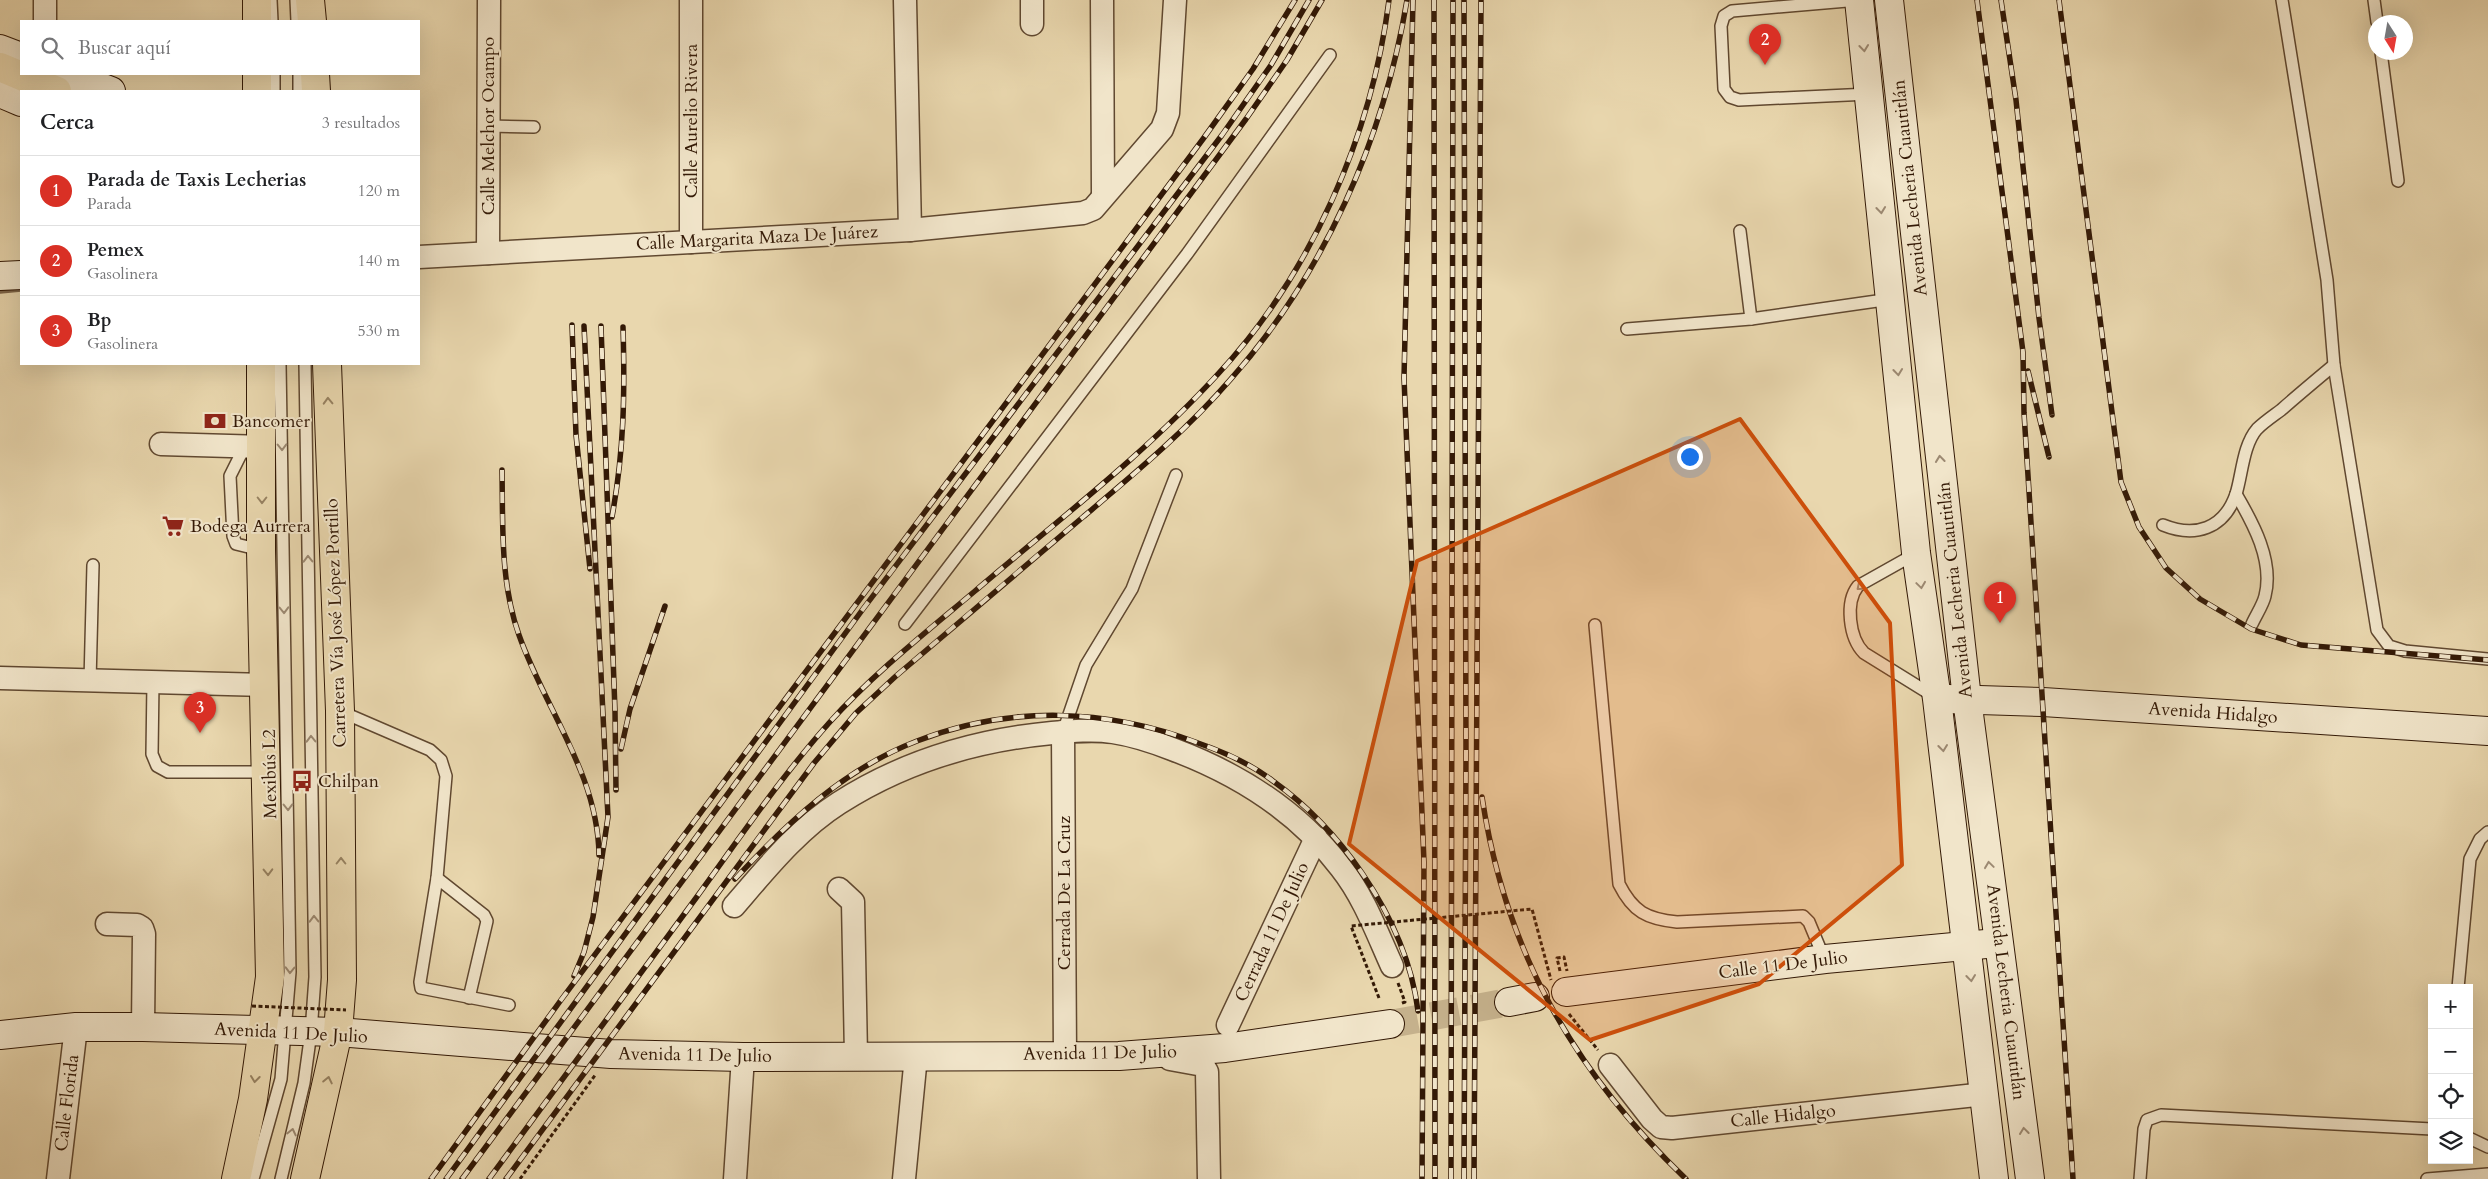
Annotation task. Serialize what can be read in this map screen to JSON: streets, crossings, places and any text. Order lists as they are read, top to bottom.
{
  "streets": {
    "main road": [
      "Avenida Lecheria Cuautitlán",
      "Carretera Vía José López Portillo",
      "Avenida Hidalgo",
      "Calle 11 De Julio",
      "Avenida 11 De Julio"
    ],
    "street": [
      "Calle Aurelio Rivera",
      "Calle Melchor Ocampo",
      "Calle Margarita Maza De Juárez",
      "Cerrada De La Cruz",
      "Cerrada 11 De Julio",
      "Calle Florida",
      "Calle Hidalgo"
    ],
    "lane": ["Mexibús L2"]
  },
  "crossings": [
    ["Calle Aurelio Rivera", "Calle Margarita Maza De Juárez"],
    ["Calle Melchor Ocampo", "Calle Margarita Maza De Juárez"],
    ["Avenida Lecheria Cuautitlán", "Avenida Hidalgo"],
    ["Avenida Lecheria Cuautitlán", "Calle 11 De Julio"],
    ["Avenida Lecheria Cuautitlán", "Calle Hidalgo"],
    ["Carretera Vía José López Portillo", "Mexibús L2"],
    ["Carretera Vía José López Portillo", "Avenida 11 De Julio"],
    ["Mexibús L2", "Avenida 11 De Julio"],
    ["Cerrada De La Cruz", "Avenida 11 De Julio"],
    ["Avenida 11 De Julio", "Calle Florida"]
  ],
  "places": {
    "bank": ["Bancomer"],
    "supermarket": ["Bodega Aurrera"],
    "bus stop": ["Chilpan"]
  },
  "north": "bottom",
  "page": {
    "search": "Buscar aquí",
    "pins": ["2", "1", "3"],
    "heading": ["Cerca", "3 resultados"],
    "list": [
      {
        "mark": "1",
        "name": "Parada de Taxis Lecherias",
        "note": "Parada",
        "value": "120 m"
      },
      {
        "mark": "2",
        "name": "Pemex",
        "note": "Gasolinera",
        "value": "140 m"
      },
      {
        "mark": "3",
        "name": "Bp",
        "note": "Gasolinera",
        "value": "530 m"
      }
    ],
    "map_buttons": ["+", "−"]
  }
}
